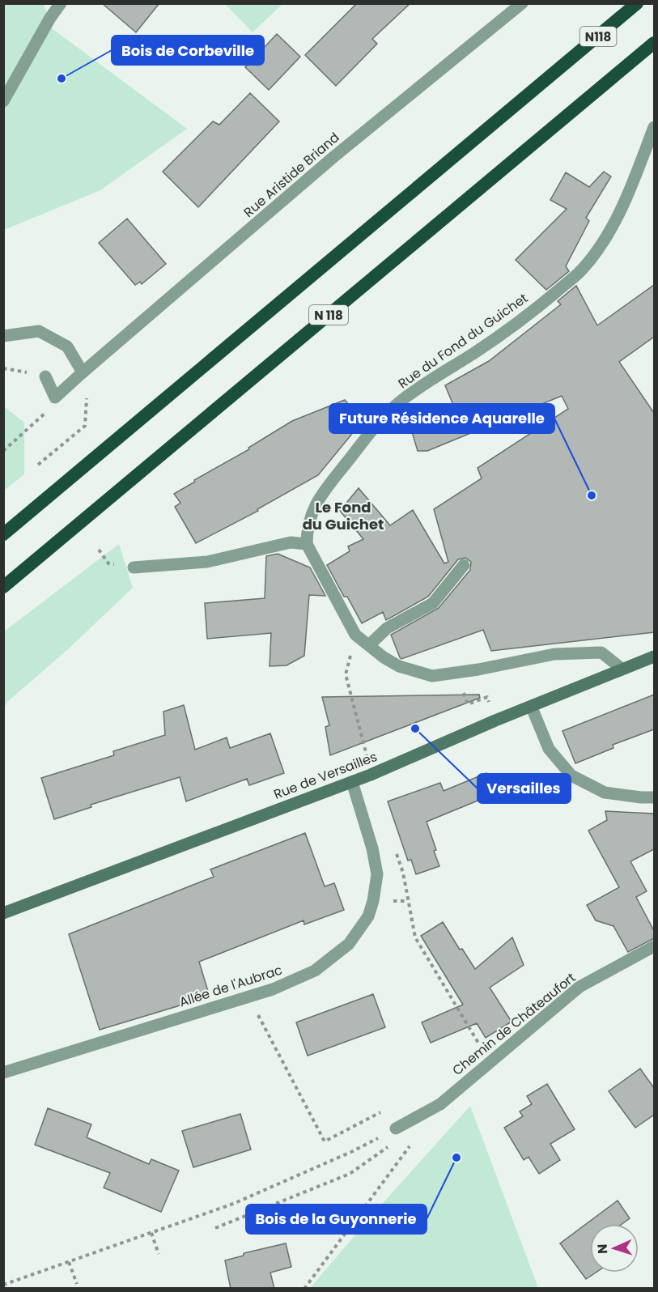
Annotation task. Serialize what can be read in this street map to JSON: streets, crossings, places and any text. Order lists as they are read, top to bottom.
{
  "streets": {
    "highway": ["N118", "N 118"],
    "main road": ["Rue de Versailles"],
    "street": [
      "Rue Aristide Briand",
      "Rue du Fond du Guichet",
      "Allée de l'Aubrac",
      "Chemin de Châteaufort"
    ]
  },
  "crossings": [
    ["Rue de Versailles", "Allée de l'Aubrac"]
  ],
  "districts": ["Le Fond du Guichet"],
  "places": [
    "Bois de Corbeville",
    "Future Résidence Aquarelle",
    "Versailles",
    "Bois de la Guyonnerie"
  ],
  "north": "left"
}
